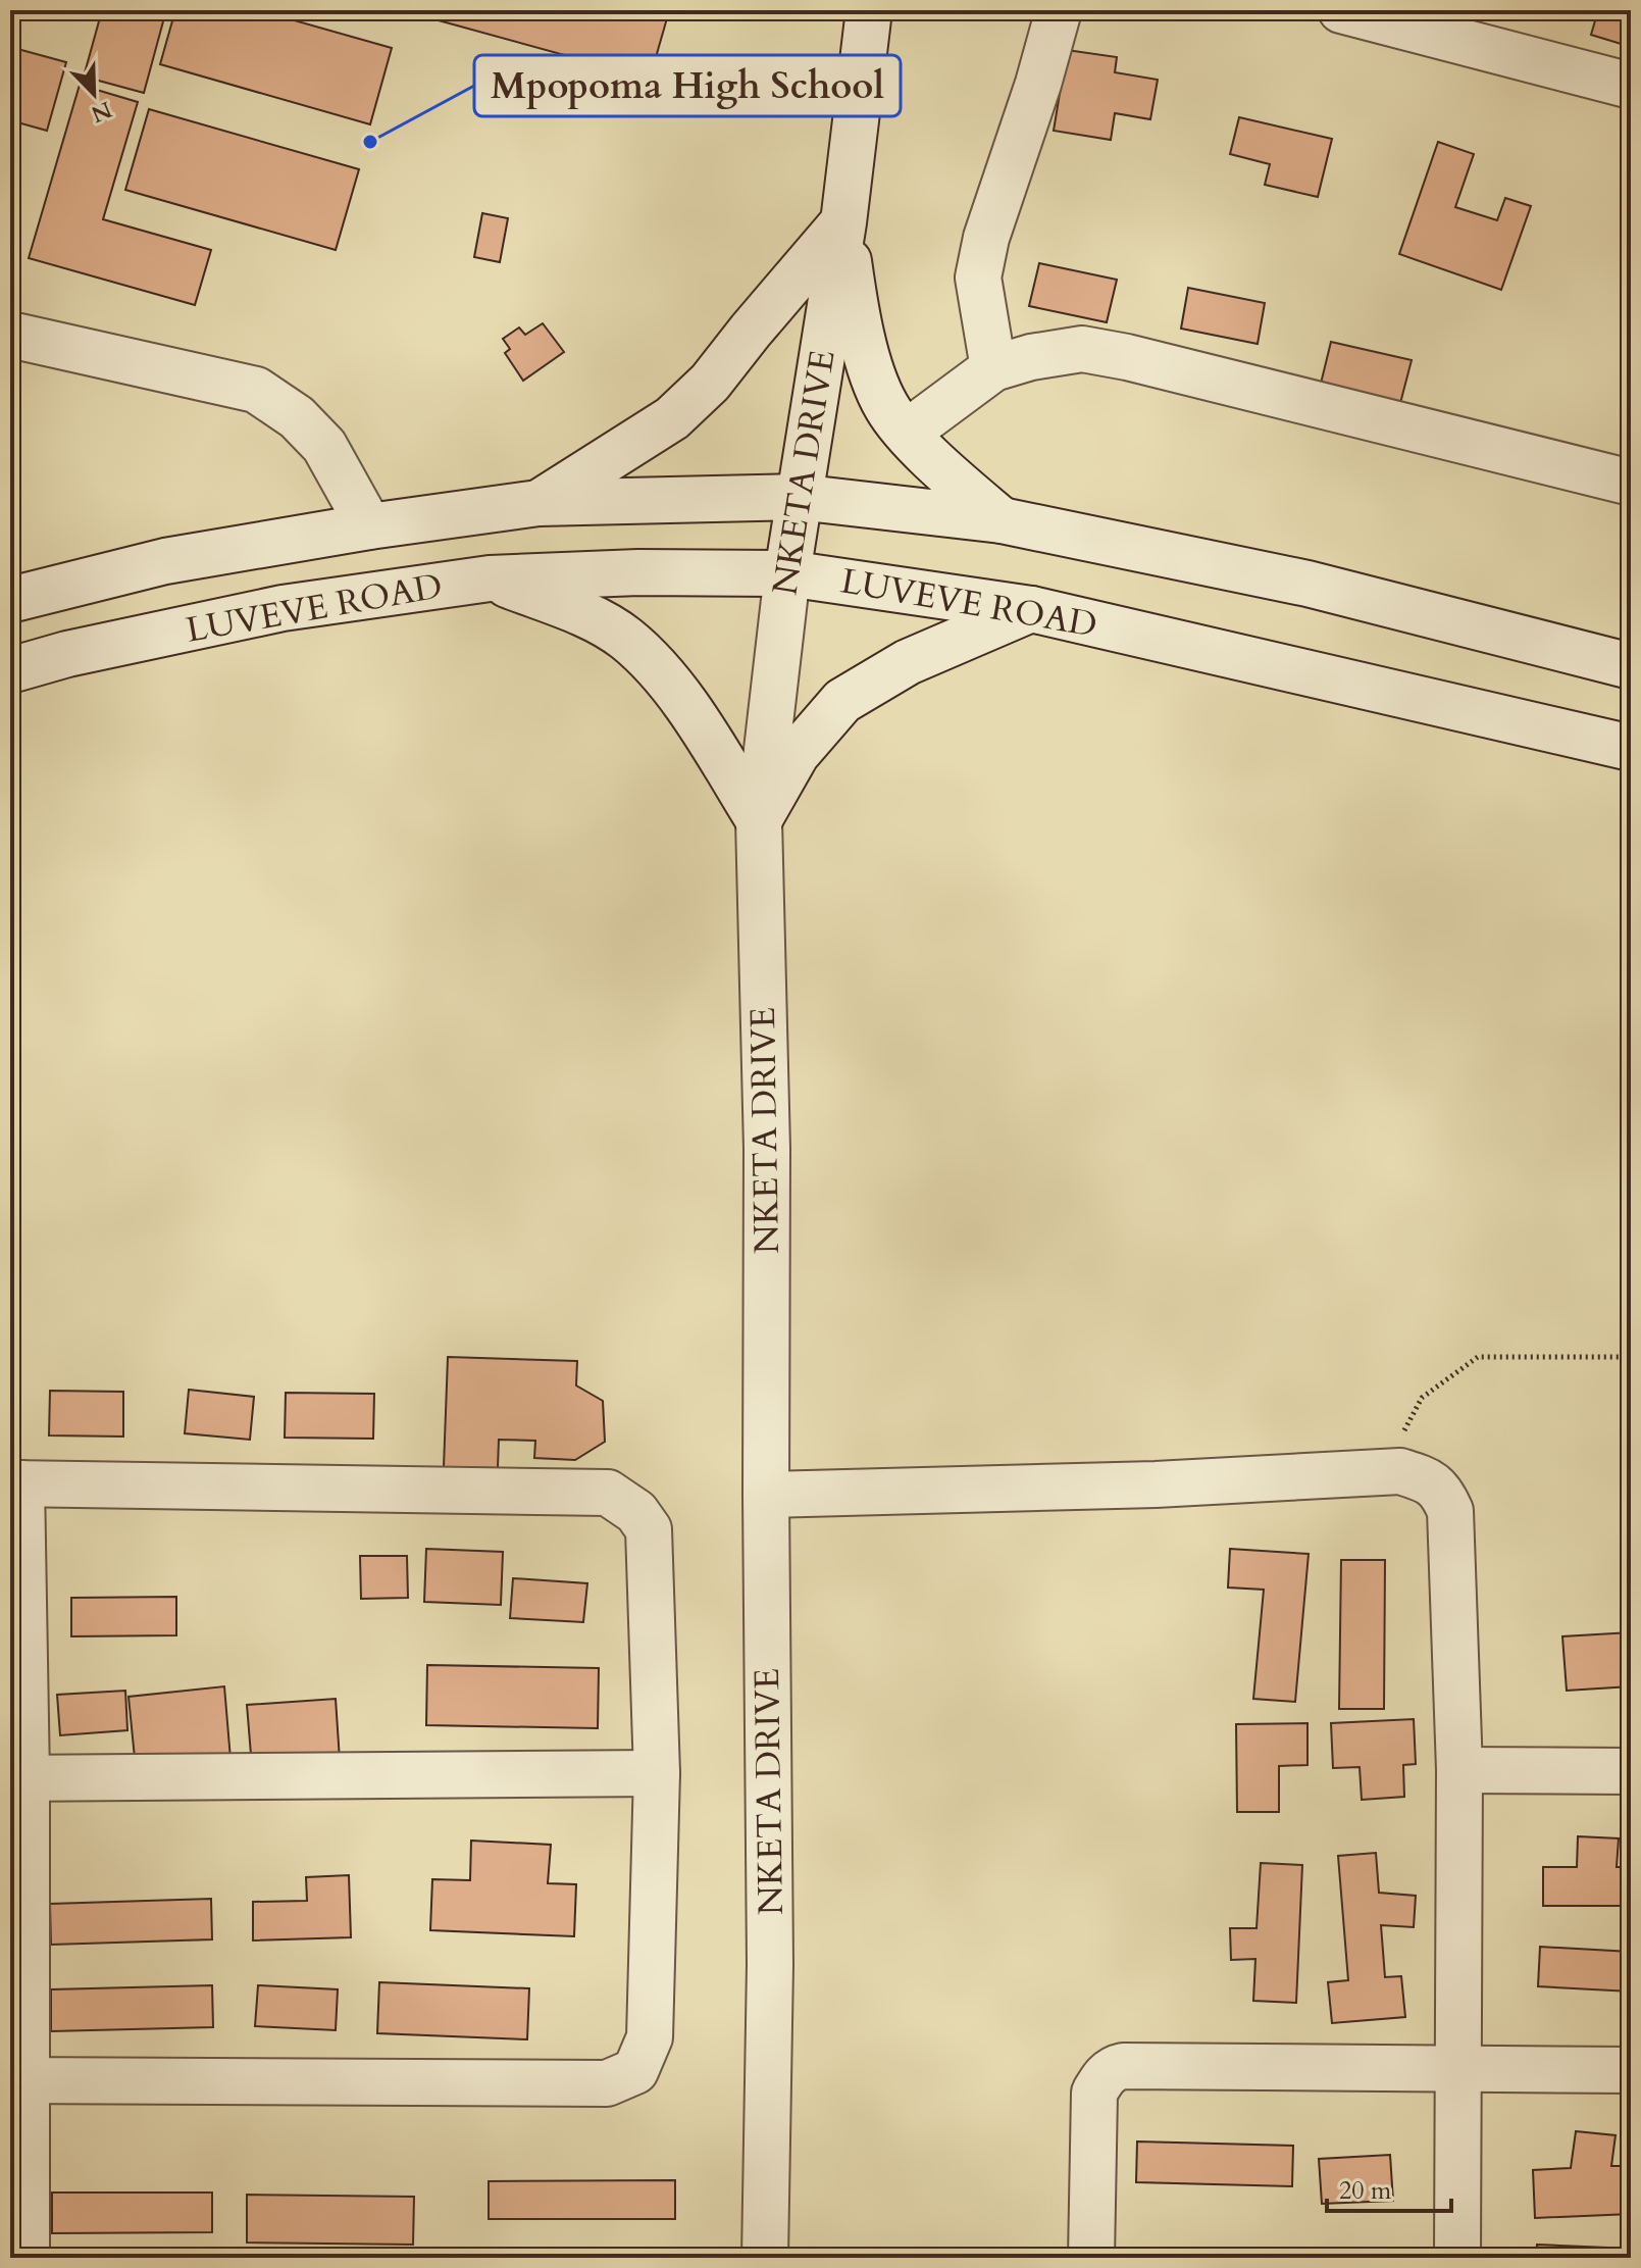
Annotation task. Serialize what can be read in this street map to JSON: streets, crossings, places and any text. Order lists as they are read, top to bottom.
{
  "streets": {
    "street": ["NKETA DRIVE", "LUVEVE ROAD"]
  },
  "crossings": [
    ["NKETA DRIVE", "LUVEVE ROAD"]
  ],
  "places": ["Mpopoma High School"],
  "scale_bar": "20 m",
  "north": "bottom right"
}
